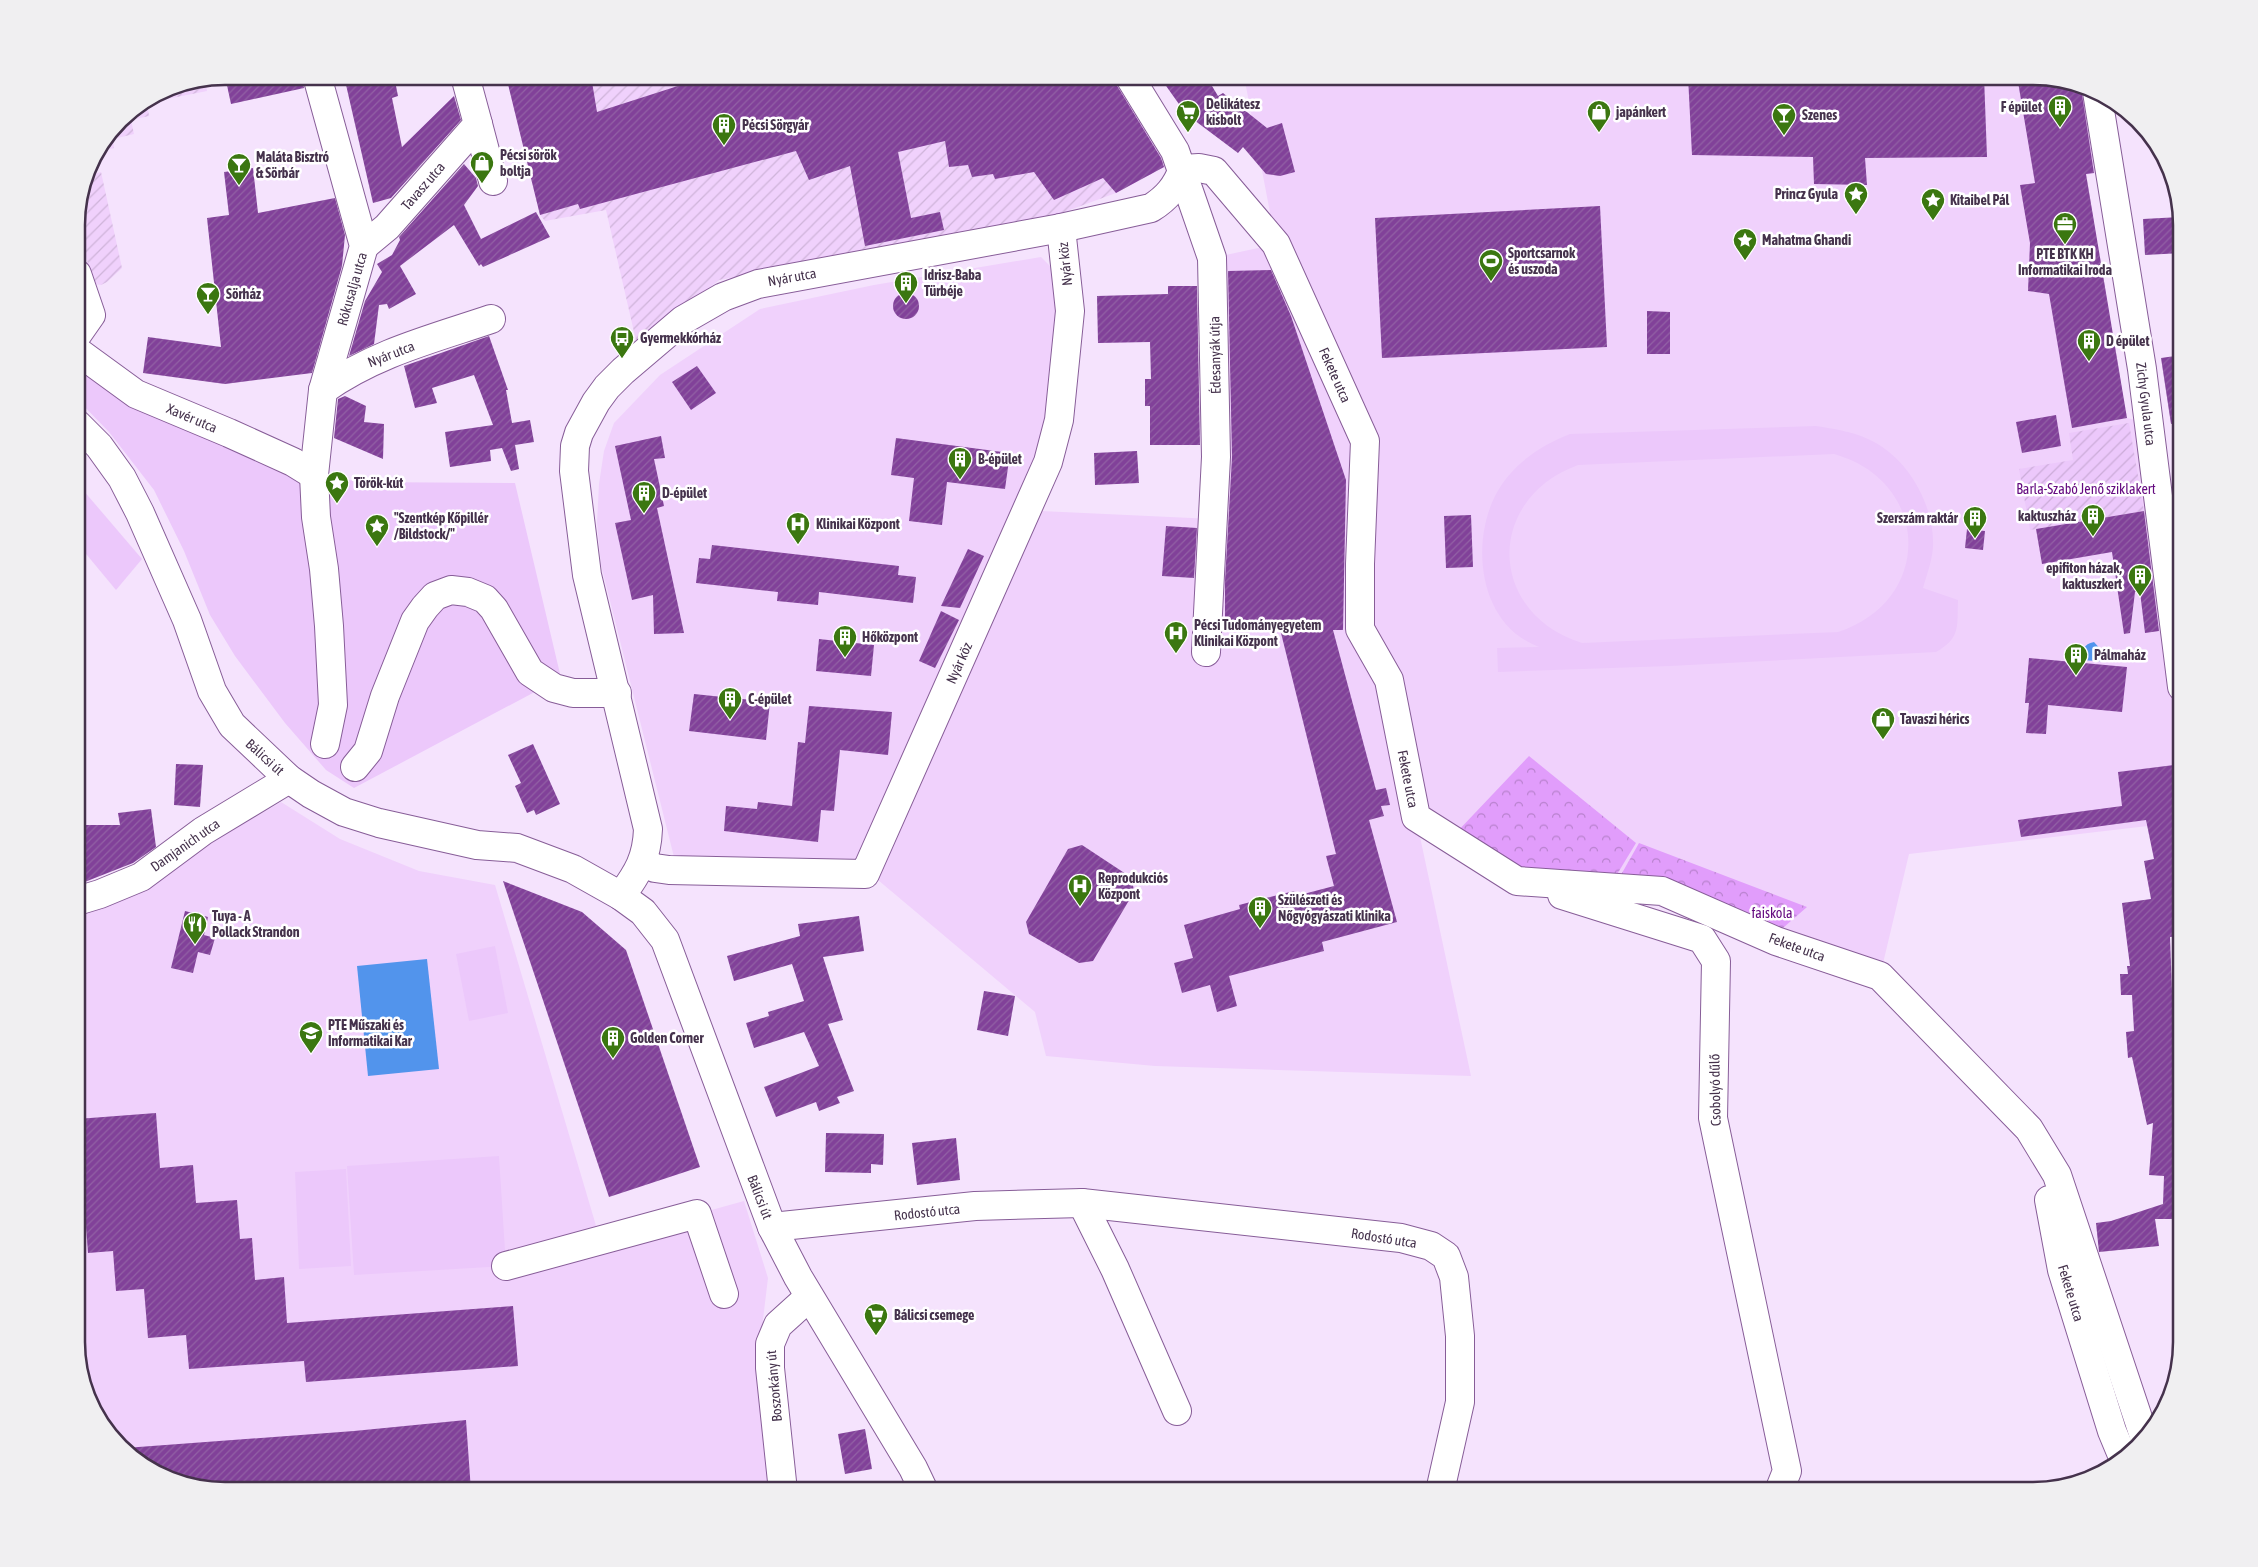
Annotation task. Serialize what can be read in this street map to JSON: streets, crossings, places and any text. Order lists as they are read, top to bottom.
{
  "streets": {
    "street": [
      "Tavasz utca",
      "Nyár köz",
      "Nyár utca",
      "Rókusalja utca",
      "Édesanyák útja",
      "Fekete utca",
      "Zichy Gyula utca",
      "Xavér utca",
      "Bálicsi út",
      "Damjanich utca",
      "Csobolyó dűlő",
      "Rodostó utca",
      "Boszorkány út"
    ]
  },
  "crossings": [
    ["Tavasz utca", "Rókusalja utca"],
    ["Nyár köz", "Nyár utca"],
    ["Nyár utca", "Rókusalja utca"],
    ["Nyár utca", "Édesanyák útja"],
    ["Nyár utca", "Fekete utca"],
    ["Rókusalja utca", "Xavér utca"],
    ["Édesanyák útja", "Fekete utca"],
    ["Fekete utca", "Csobolyó dűlő"],
    ["Bálicsi út", "Damjanich utca"],
    ["Bálicsi út", "Rodostó utca"],
    ["Bálicsi út", "Boszorkány út"]
  ],
  "parks": ["Barla-Szabó Jenő sziklakert", "faiskola"],
  "places": {
    "building": [
      "F épület",
      "Pécsi Sörgyár",
      "Idrisz-Baba Türbéje",
      "D épület",
      "B-épület",
      "D-épület",
      "kaktuszház",
      "Szerszám raktár",
      "epifiton házak, kaktuszkert",
      "Hőközpont",
      "Pálmaház",
      "C-épület",
      "Szülészeti és Nőgyógyászati klinika",
      "Golden Corner"
    ],
    "supermarket": ["Delikátesz kisbolt", "Bálicsi csemege"],
    "shop": ["japánkert", "Pécsi sörök boltja", "Tavaszi hérics"],
    "bar": ["Szenes", "Maláta Bisztró & Sörbár", "Sörház"],
    "place": [
      "Princz Gyula",
      "Kitaibel Pál",
      "Mahatma Ghandi",
      "Török-kút",
      "\"Szentkép Kőpillér /Bildstock/\""
    ],
    "office": ["PTE BTK KH Informatikai Iroda"],
    "sports": ["Sportcsarnok és uszoda"],
    "bus stop": ["Gyermekkórház"],
    "hospital": ["Klinikai Központ", "Pécsi Tudományegyetem Klinikai Központ", "Reprodukciós Központ"],
    "restaurant": ["Tuya - A Pollack Strandon"],
    "school or university": ["PTE Műszaki és Informatikai Kar"]
  }
}
